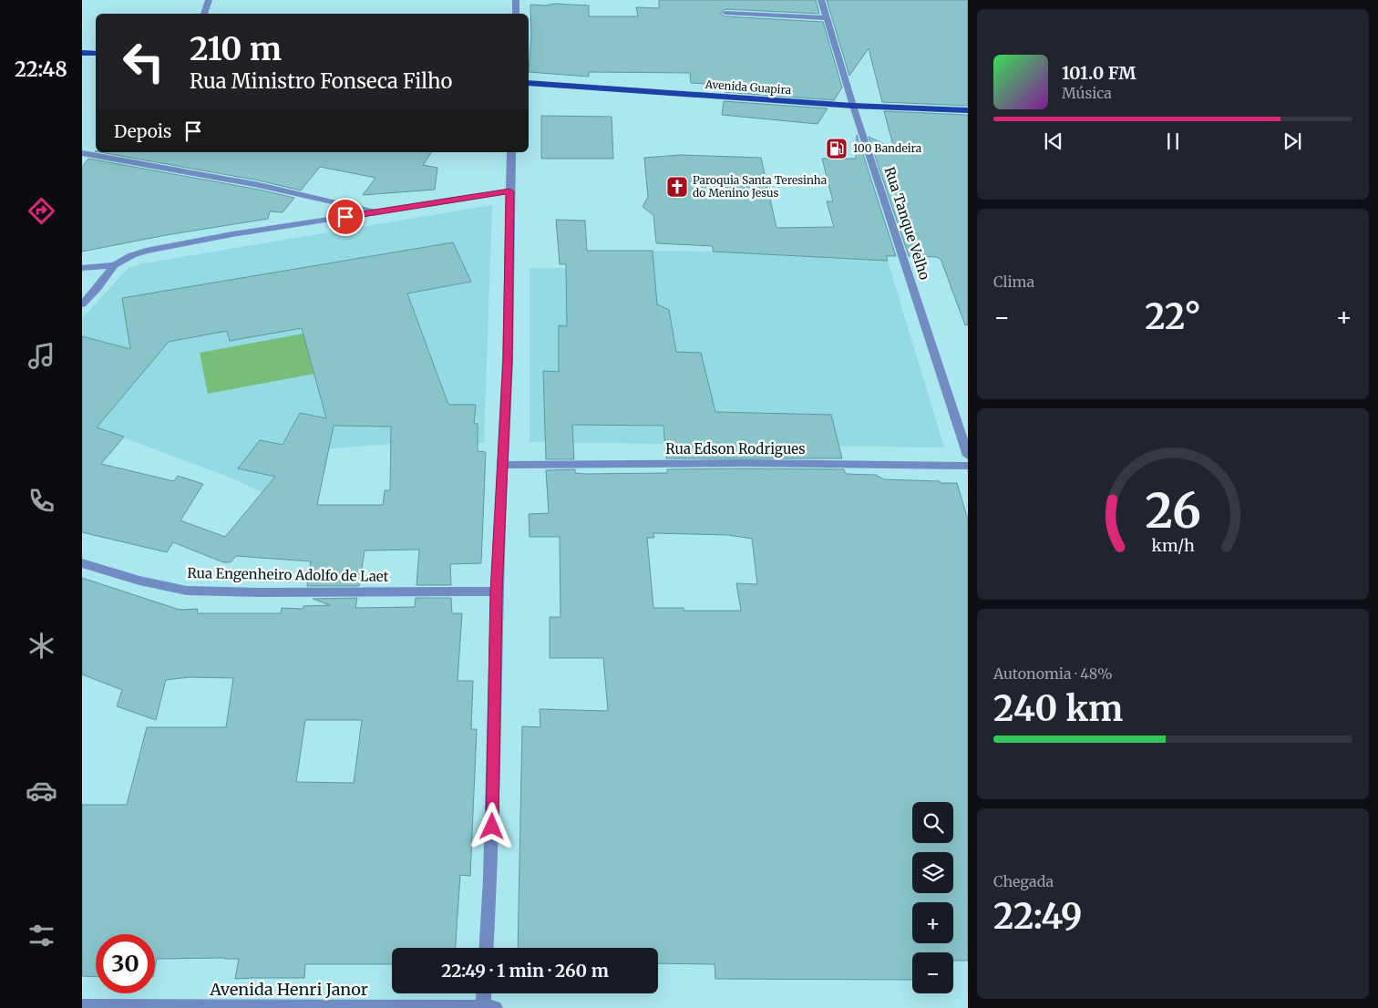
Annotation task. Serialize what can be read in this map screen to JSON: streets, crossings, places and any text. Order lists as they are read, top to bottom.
{
  "streets": {
    "main road": ["Avenida Guapira"],
    "street": [
      "Rua Tanque Velho",
      "Rua Edson Rodrigues",
      "Rua Engenheiro Adolfo de Laet",
      "Avenida Henri Janor"
    ]
  },
  "crossings": [
    ["Avenida Guapira", "Rua Tanque Velho"]
  ],
  "places": {
    "fuel station": ["100 Bandeira"],
    "church": ["Paroquia Santa Teresinha do Menino Jesus"]
  },
  "page": {
    "tabs": "22:48",
    "turn": ["210 m", "Rua Ministro Fonseca Filho"],
    "song": ["101.0 FM", "Música"],
    "then": "Depois",
    "tile": [
      "Clima",
      ["Autonomia · 48%", "240 km"],
      ["Chegada", "22:49"]
    ],
    "heat": ["−", "22°", "+"],
    "map_buttons": ["+", "−"],
    "limit": "30",
    "trip": "22:49 · 1 min · 260 m",
    "gauge": ["26", "km/h"]
  }
}
